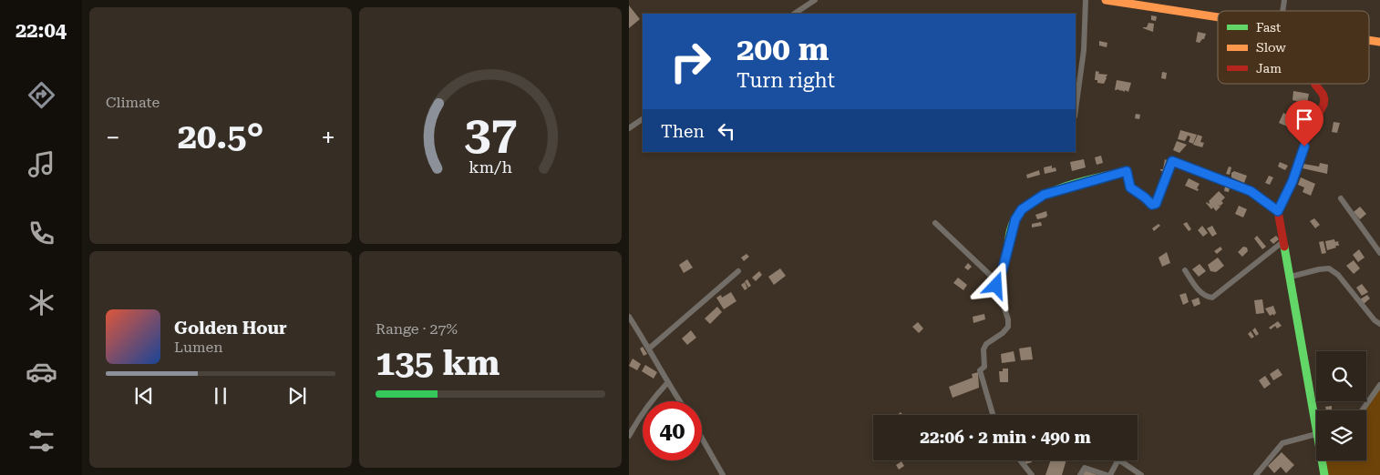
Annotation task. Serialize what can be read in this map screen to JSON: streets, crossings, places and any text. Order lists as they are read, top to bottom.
{
  "legend": ["Fast", "Slow", "Jam"],
  "page": {
    "tabs": "22:04",
    "tile": [
      "Climate",
      ["Range · 27%", "135 km"]
    ],
    "turn": ["200 m", "Turn right"],
    "then": "Then",
    "heat": ["−", "20.5°", "+"],
    "song": ["Golden Hour", "Lumen"],
    "limit": "40",
    "trip": "22:06 · 2 min · 490 m",
    "gauge": ["37", "km/h"]
  }
}
